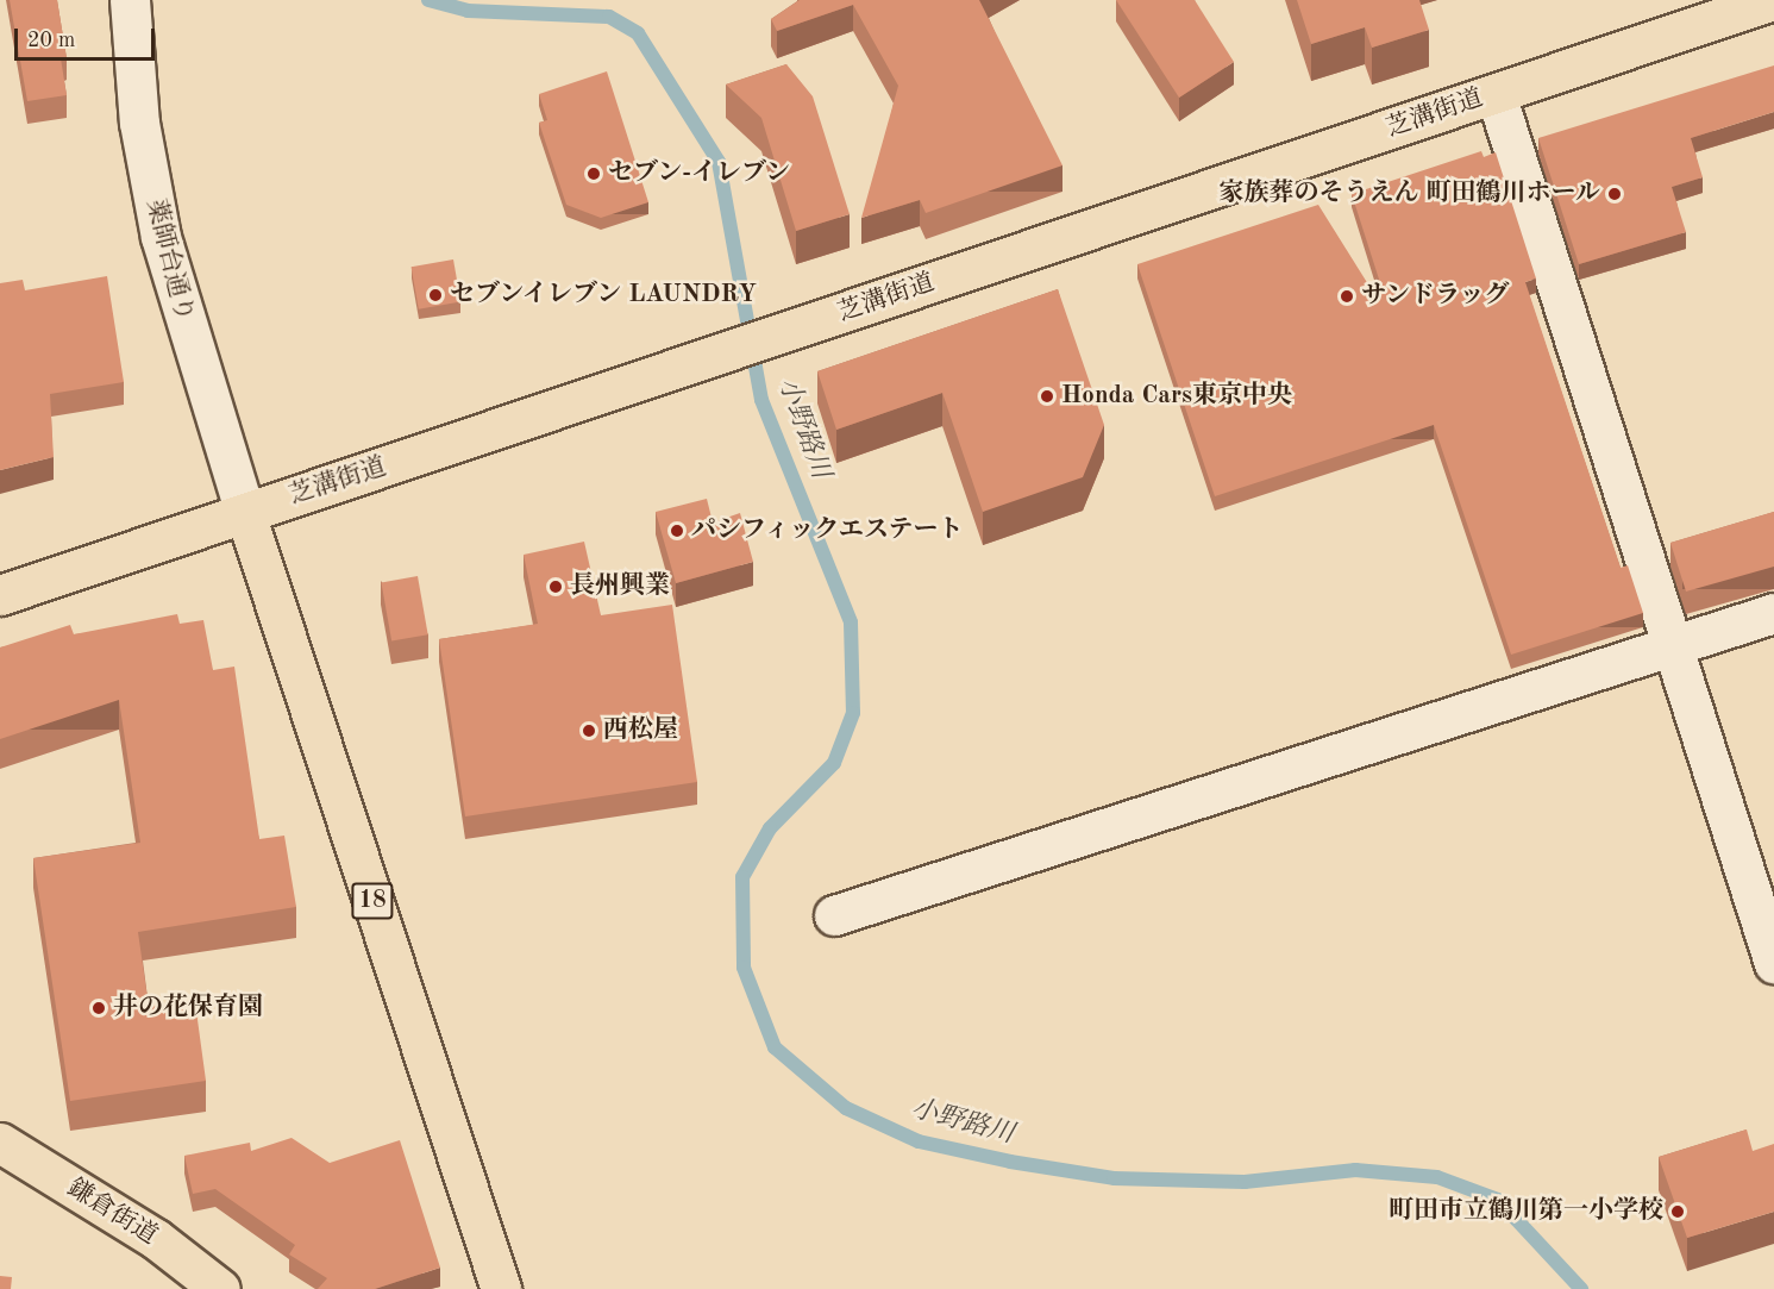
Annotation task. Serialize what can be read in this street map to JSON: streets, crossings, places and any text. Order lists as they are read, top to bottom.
{
  "streets": {
    "main road": ["芝溝街道", "18", "鎌倉街道"],
    "street": ["薬師台通り"]
  },
  "crossings": [
    ["芝溝街道", "薬師台通り"],
    ["芝溝街道", "18"],
    ["薬師台通り", "18"]
  ],
  "water": ["小野路川"],
  "places": [
    "セブン-イレブン",
    "家族葬のそうえん 町田鶴川ホール",
    "セブンイレブン LAUNDRY",
    "サンドラッグ",
    "Honda Cars東京中央",
    "パシフィックエステート",
    "長州興業",
    "西松屋",
    "井の花保育園",
    "町田市立鶴川第一小学校"
  ],
  "scale_bar": "20 m"
}
